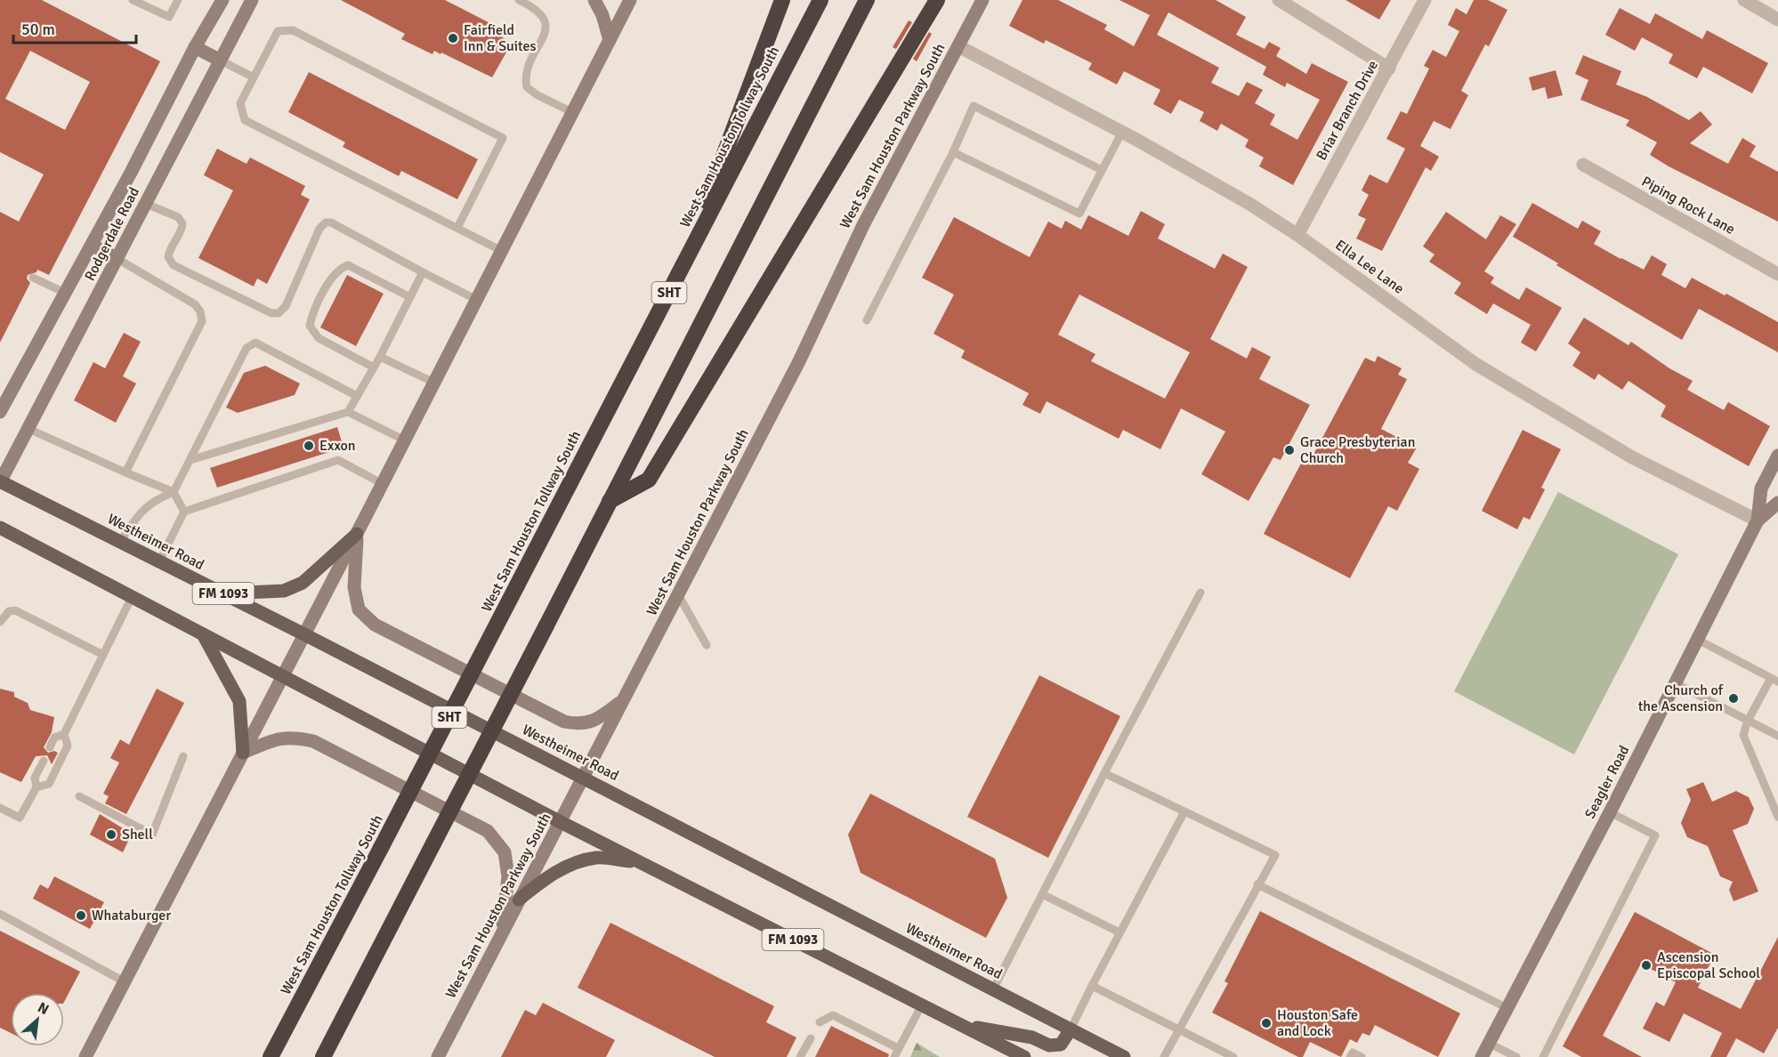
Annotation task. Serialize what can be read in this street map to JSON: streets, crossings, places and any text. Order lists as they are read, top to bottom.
{
  "streets": {
    "highway": ["West Sam Houston Tollway South", "SHT"],
    "main road": [
      "West Sam Houston Parkway South",
      "Rodgerdale Road",
      "Westheimer Road",
      "FM 1093",
      "Seagler Road"
    ],
    "street": ["Briar Branch Drive", "Piping Rock Lane", "Ella Lee Lane"]
  },
  "crossings": [
    ["Briar Branch Drive", "Ella Lee Lane"],
    ["West Sam Houston Parkway South", "Ella Lee Lane"],
    ["West Sam Houston Parkway South", "Westheimer Road"],
    ["West Sam Houston Parkway South", "FM 1093"],
    ["Rodgerdale Road", "Westheimer Road"],
    ["Ella Lee Lane", "Seagler Road"]
  ],
  "places": [
    "Fairfield Inn & Suites",
    "Exxon",
    "Grace Presbyterian Church",
    "Church of the Ascension",
    "Shell",
    "Whataburger",
    "Ascension Episcopal School",
    "Houston Safe and Lock"
  ],
  "scale_bar": "50 m",
  "north": "top right"
}
